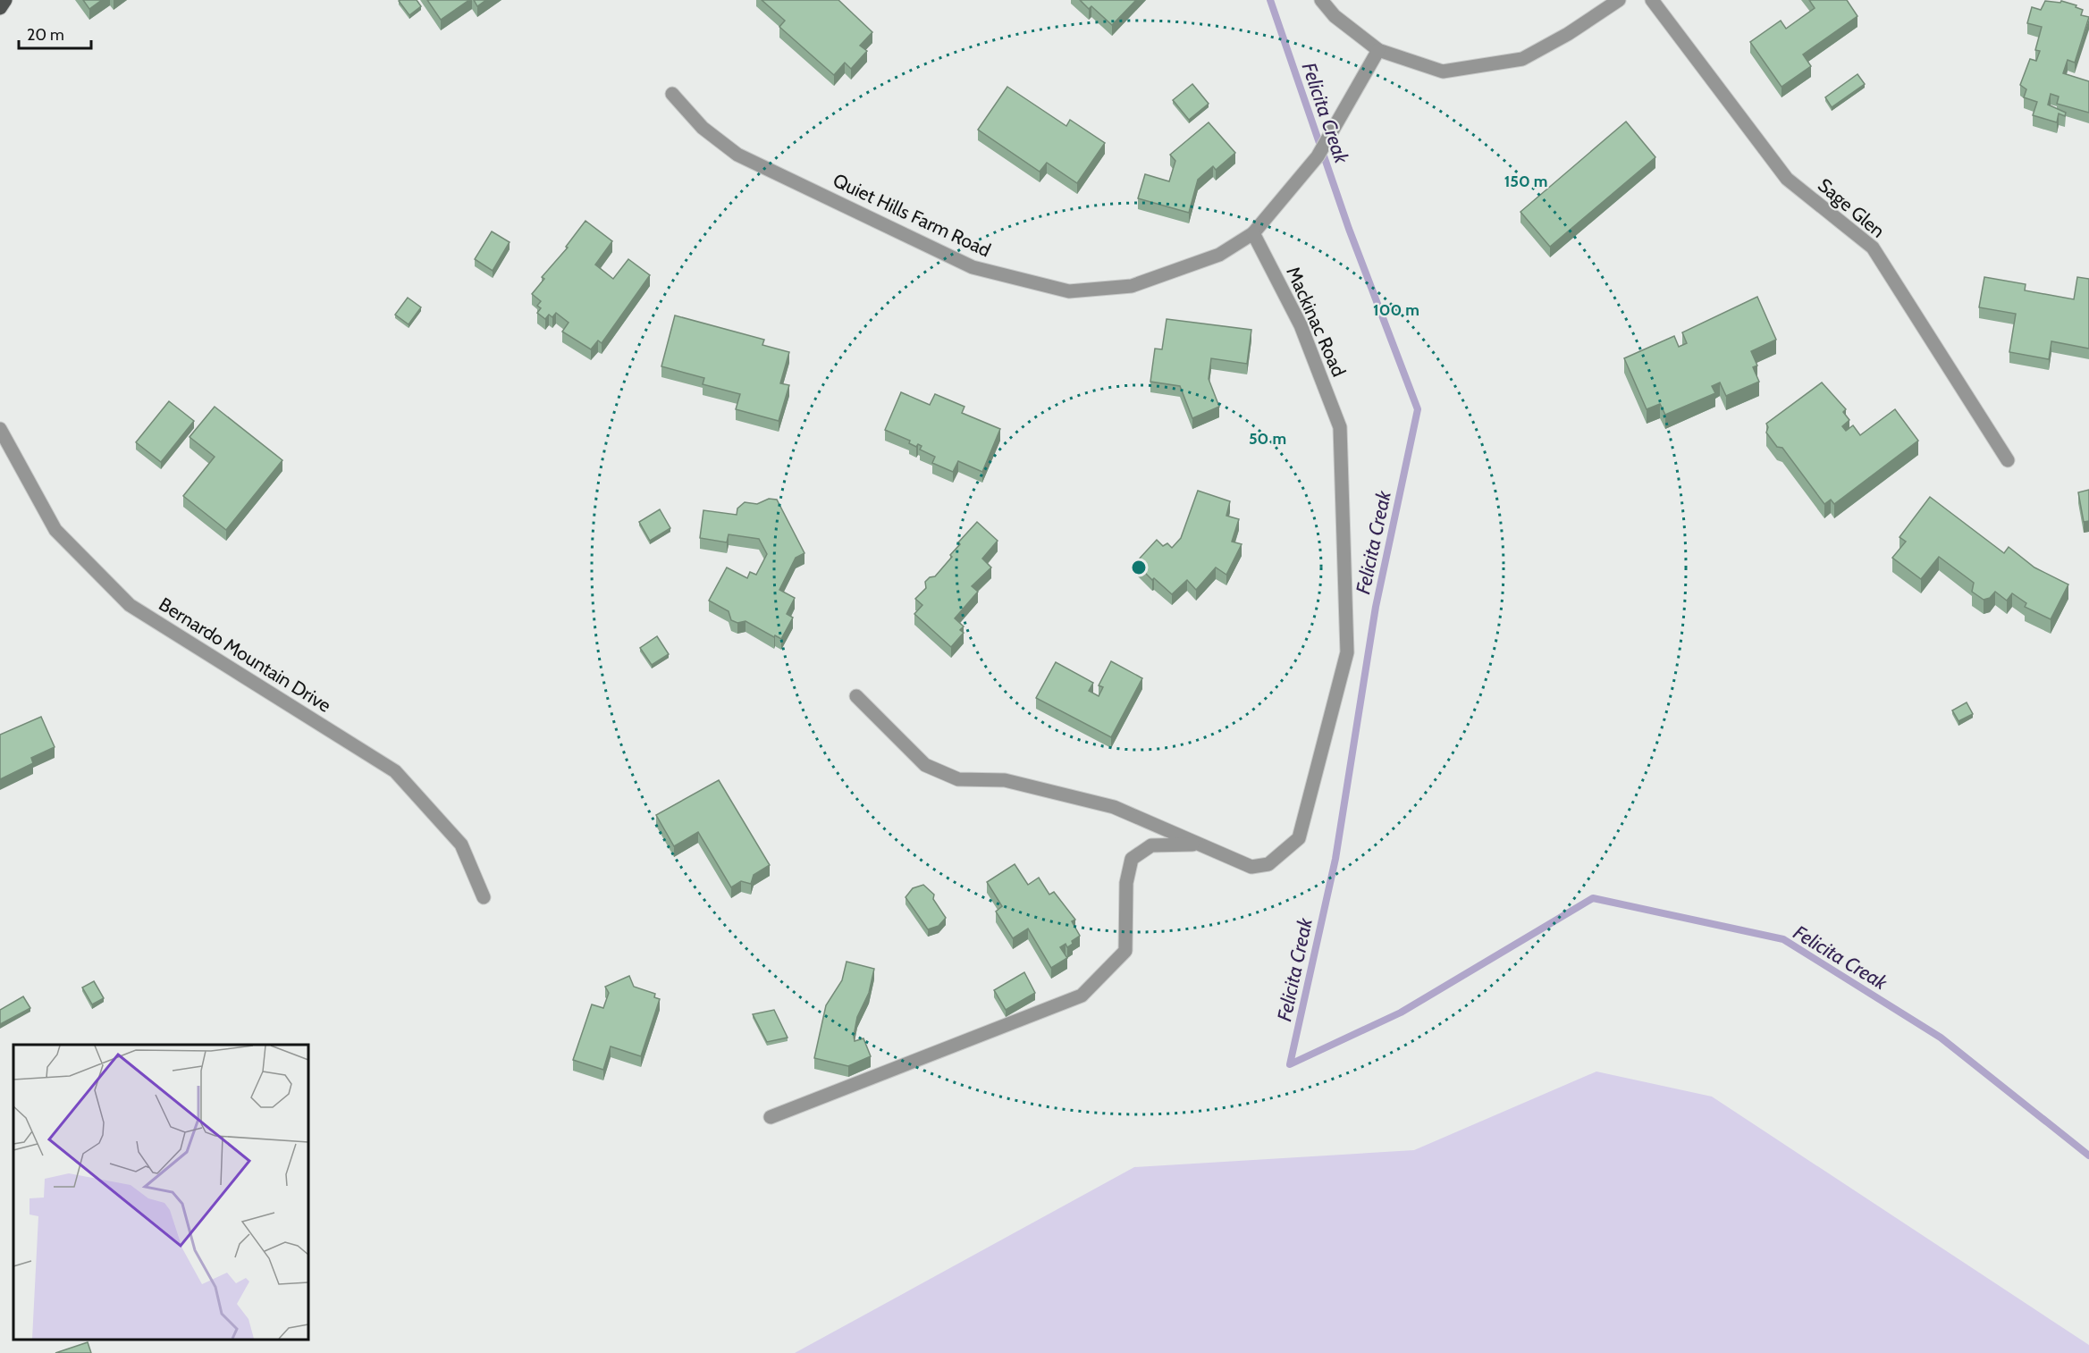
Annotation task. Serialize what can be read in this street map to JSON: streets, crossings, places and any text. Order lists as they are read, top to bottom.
{
  "streets": {
    "street": [
      "Sage Glen",
      "Quiet Hills Farm Road",
      "Mackinac Road",
      "Bernardo Mountain Drive"
    ]
  },
  "crossings": [
    ["Quiet Hills Farm Road", "Mackinac Road"]
  ],
  "water": ["Felicita Creak"],
  "scale_bar": "20 m",
  "rings": ["150 m", "100 m", "50 m"]
}
